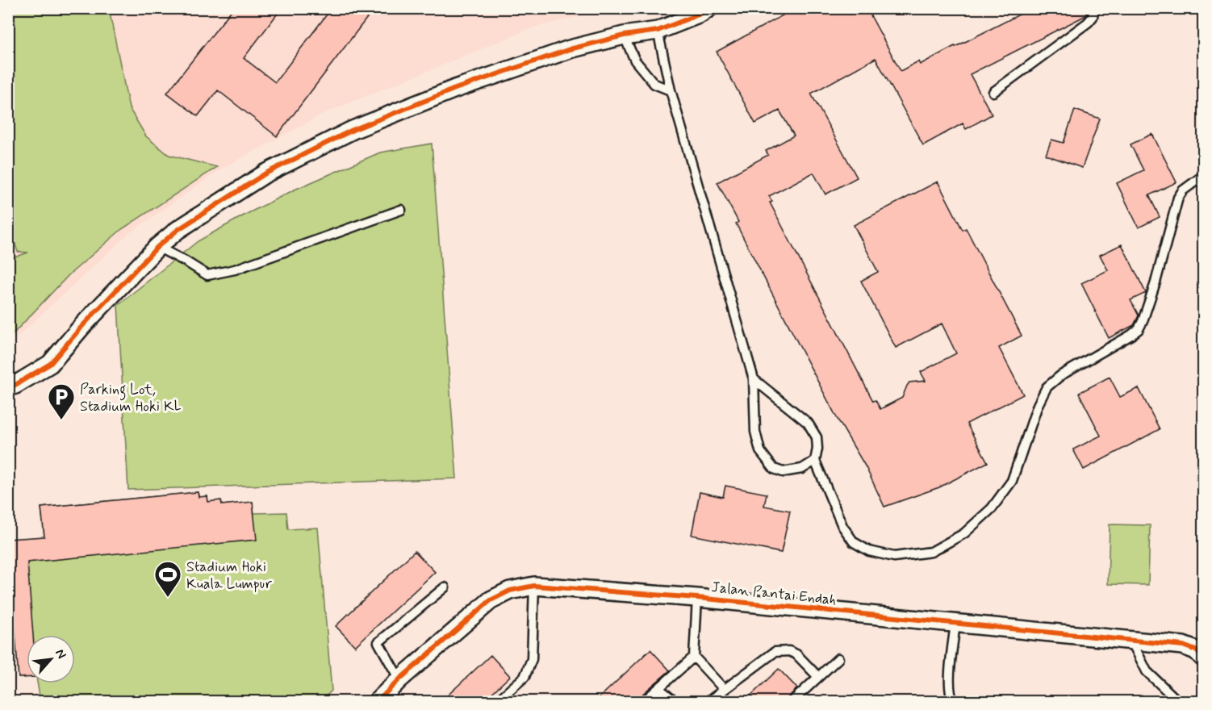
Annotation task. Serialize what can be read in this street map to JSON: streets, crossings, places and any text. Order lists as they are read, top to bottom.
{
  "streets": {
    "street": ["Jalan Pantai Endah"]
  },
  "places": {
    "parking": ["Parking Lot, Stadium Hoki KL"],
    "sports": ["Stadium Hoki Kuala Lumpur"]
  },
  "north": "top right"
}
